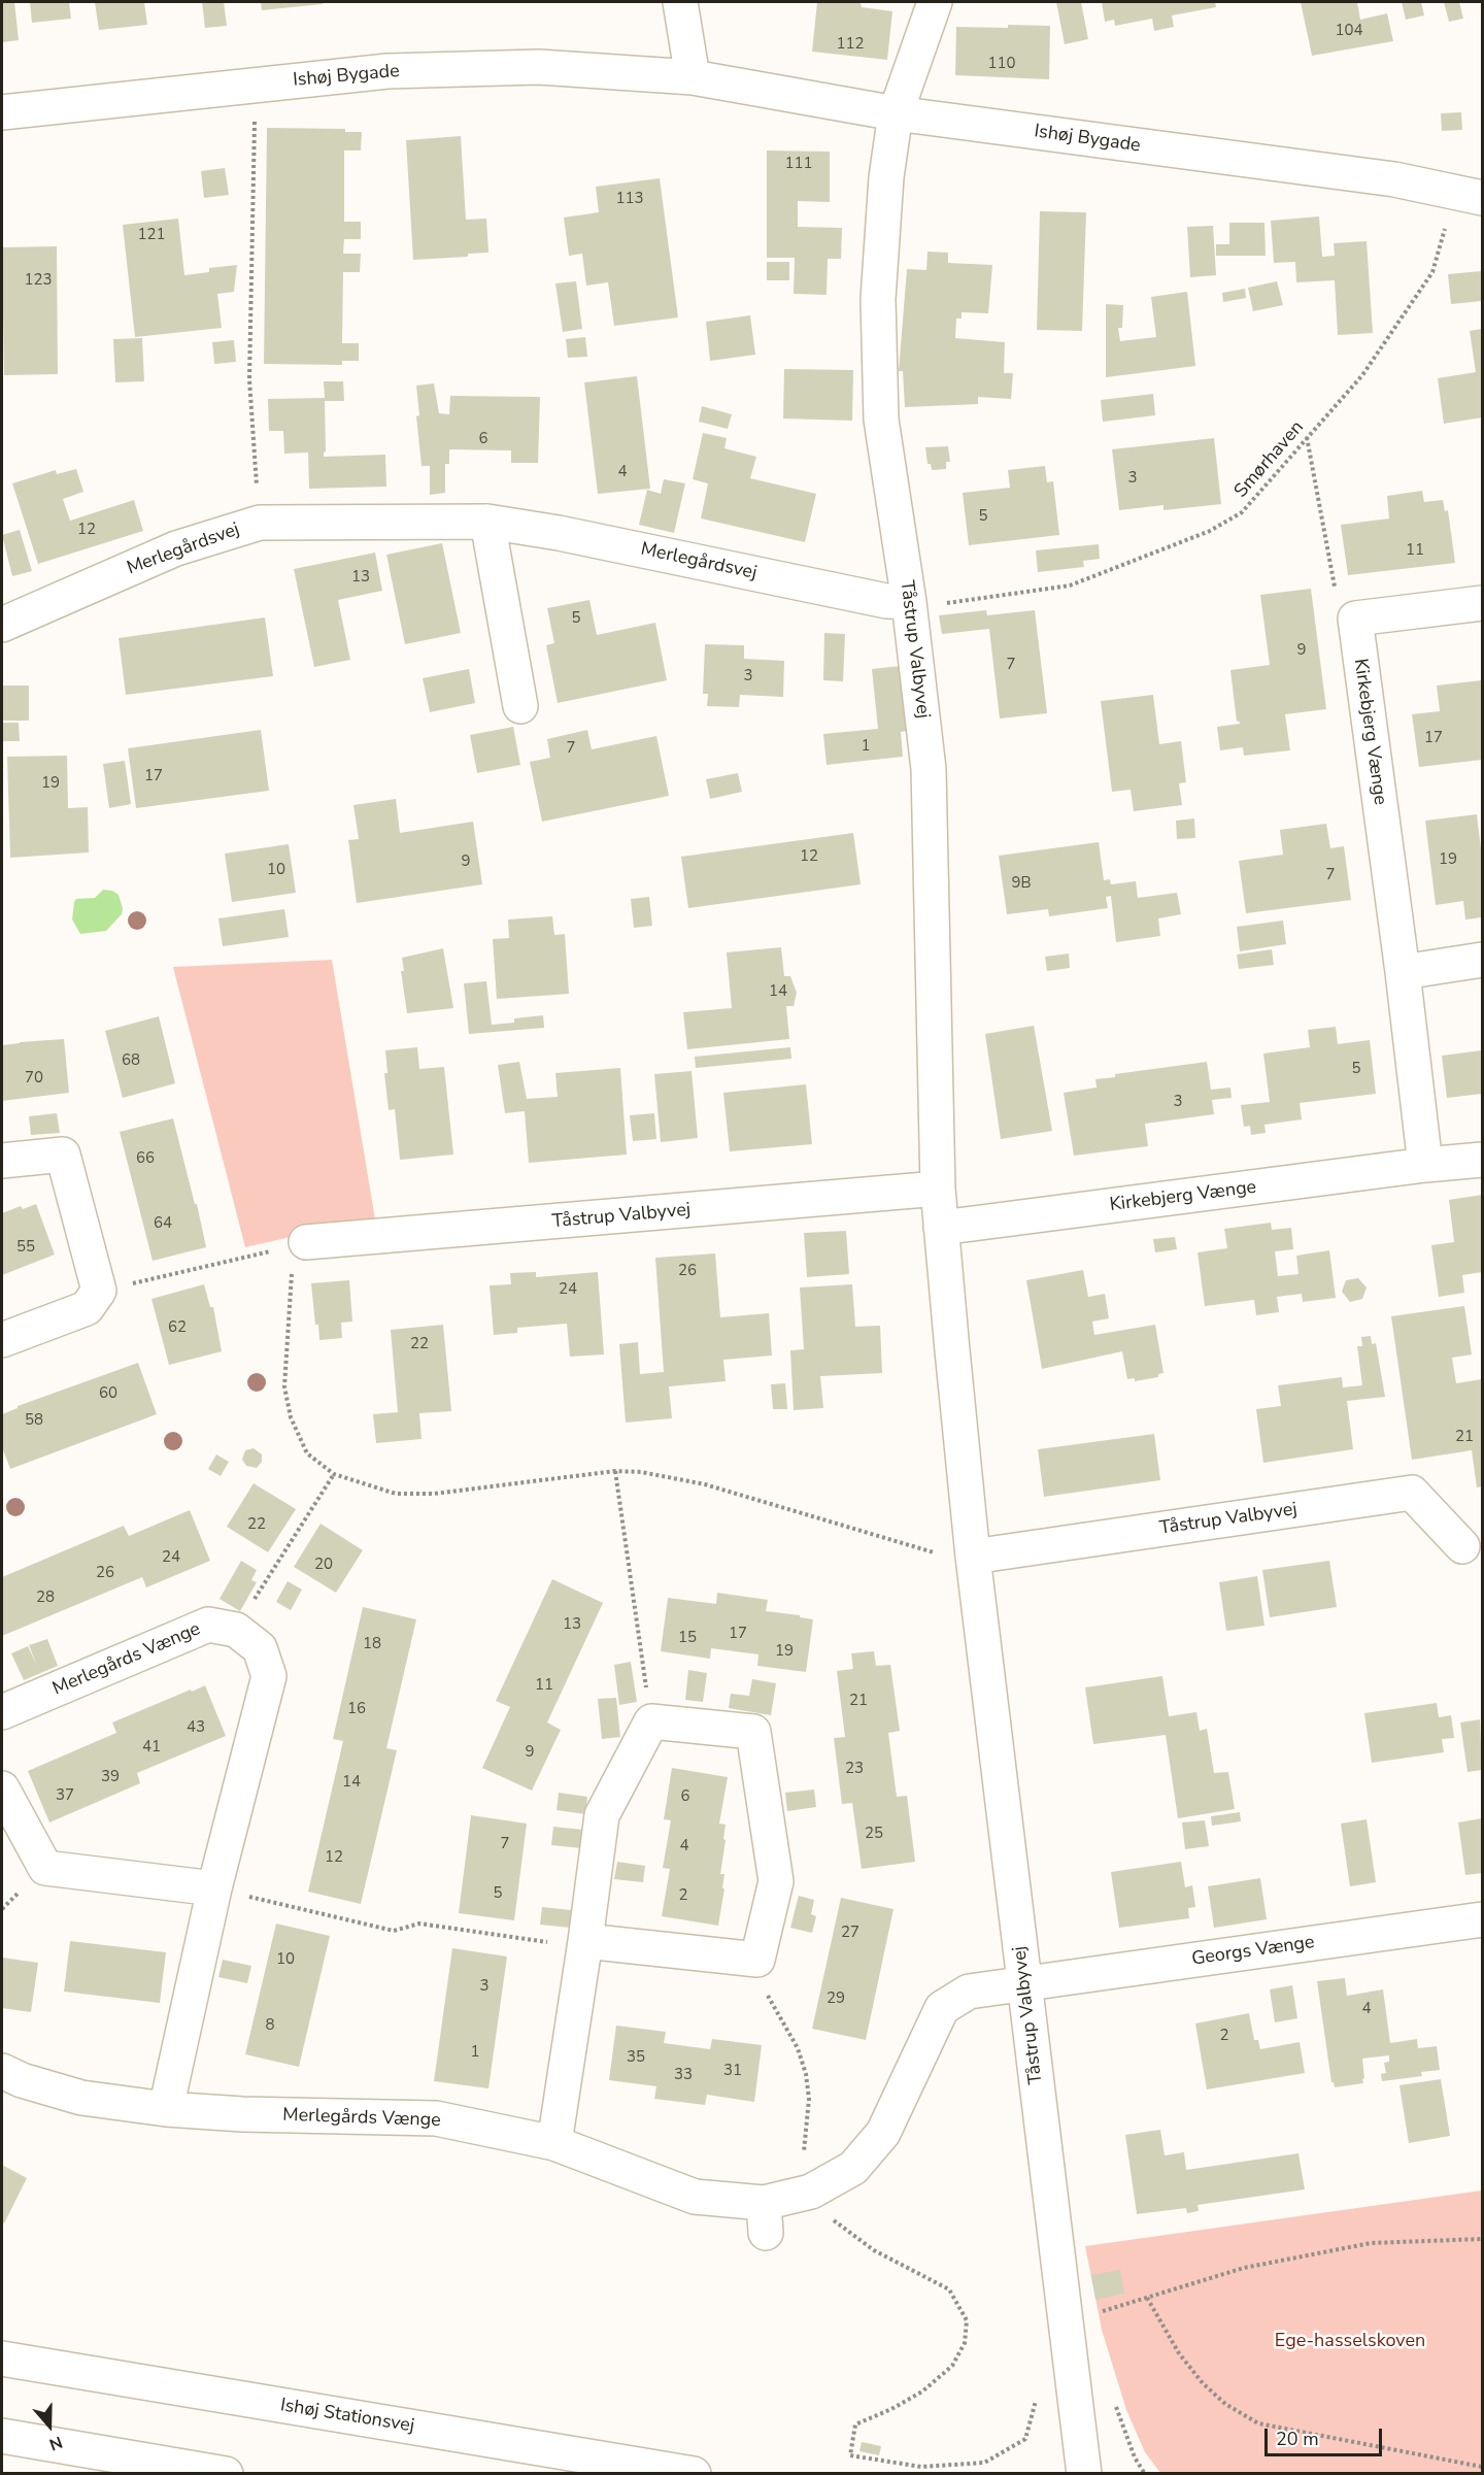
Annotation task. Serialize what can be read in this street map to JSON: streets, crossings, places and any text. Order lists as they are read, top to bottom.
{
  "streets": {
    "street": [
      "Ishøj Bygade",
      "Merlegårdsvej",
      "Tåstrup Valbyvej",
      "Kirkebjerg Vænge",
      "Merlegårds Vænge",
      "Georgs Vænge",
      "Ishøj Stationsvej"
    ],
    "path": ["Smørhaven"]
  },
  "crossings": [
    ["Ishøj Bygade", "Smørhaven"],
    ["Ishøj Bygade", "Tåstrup Valbyvej"],
    ["Smørhaven", "Merlegårdsvej"],
    ["Smørhaven", "Tåstrup Valbyvej"],
    ["Merlegårdsvej", "Tåstrup Valbyvej"],
    ["Tåstrup Valbyvej", "Kirkebjerg Vænge"],
    ["Tåstrup Valbyvej", "Merlegårds Vænge"],
    ["Tåstrup Valbyvej", "Georgs Vænge"],
    ["Merlegårds Vænge", "Georgs Vænge"]
  ],
  "parks": ["Ege-hasselskoven"],
  "house_numbers": [
    "104",
    "112",
    "110",
    "111",
    "113",
    "121",
    "123",
    "6",
    "4",
    "3",
    "5",
    "12",
    "11",
    "13",
    "5",
    "9",
    "7",
    "3",
    "17",
    "1",
    "7",
    "17",
    "19",
    "12",
    "19",
    "9",
    "10",
    "7",
    "9B",
    "14",
    "68",
    "5",
    "70",
    "3",
    "66",
    "64",
    "55",
    "26",
    "24",
    "62",
    "22",
    "60",
    "58",
    "21",
    "22",
    "24",
    "20",
    "26",
    "28",
    "13",
    "17",
    "15",
    "18",
    "19",
    "11",
    "21",
    "16",
    "43",
    "41",
    "9",
    "23",
    "39",
    "14",
    "37",
    "6",
    "25",
    "7",
    "4",
    "12",
    "5",
    "2",
    "27",
    "10",
    "3",
    "29",
    "4",
    "8",
    "2",
    "1",
    "35",
    "31",
    "33"
  ],
  "scale_bar": "20 m",
  "north": "bottom"
}
